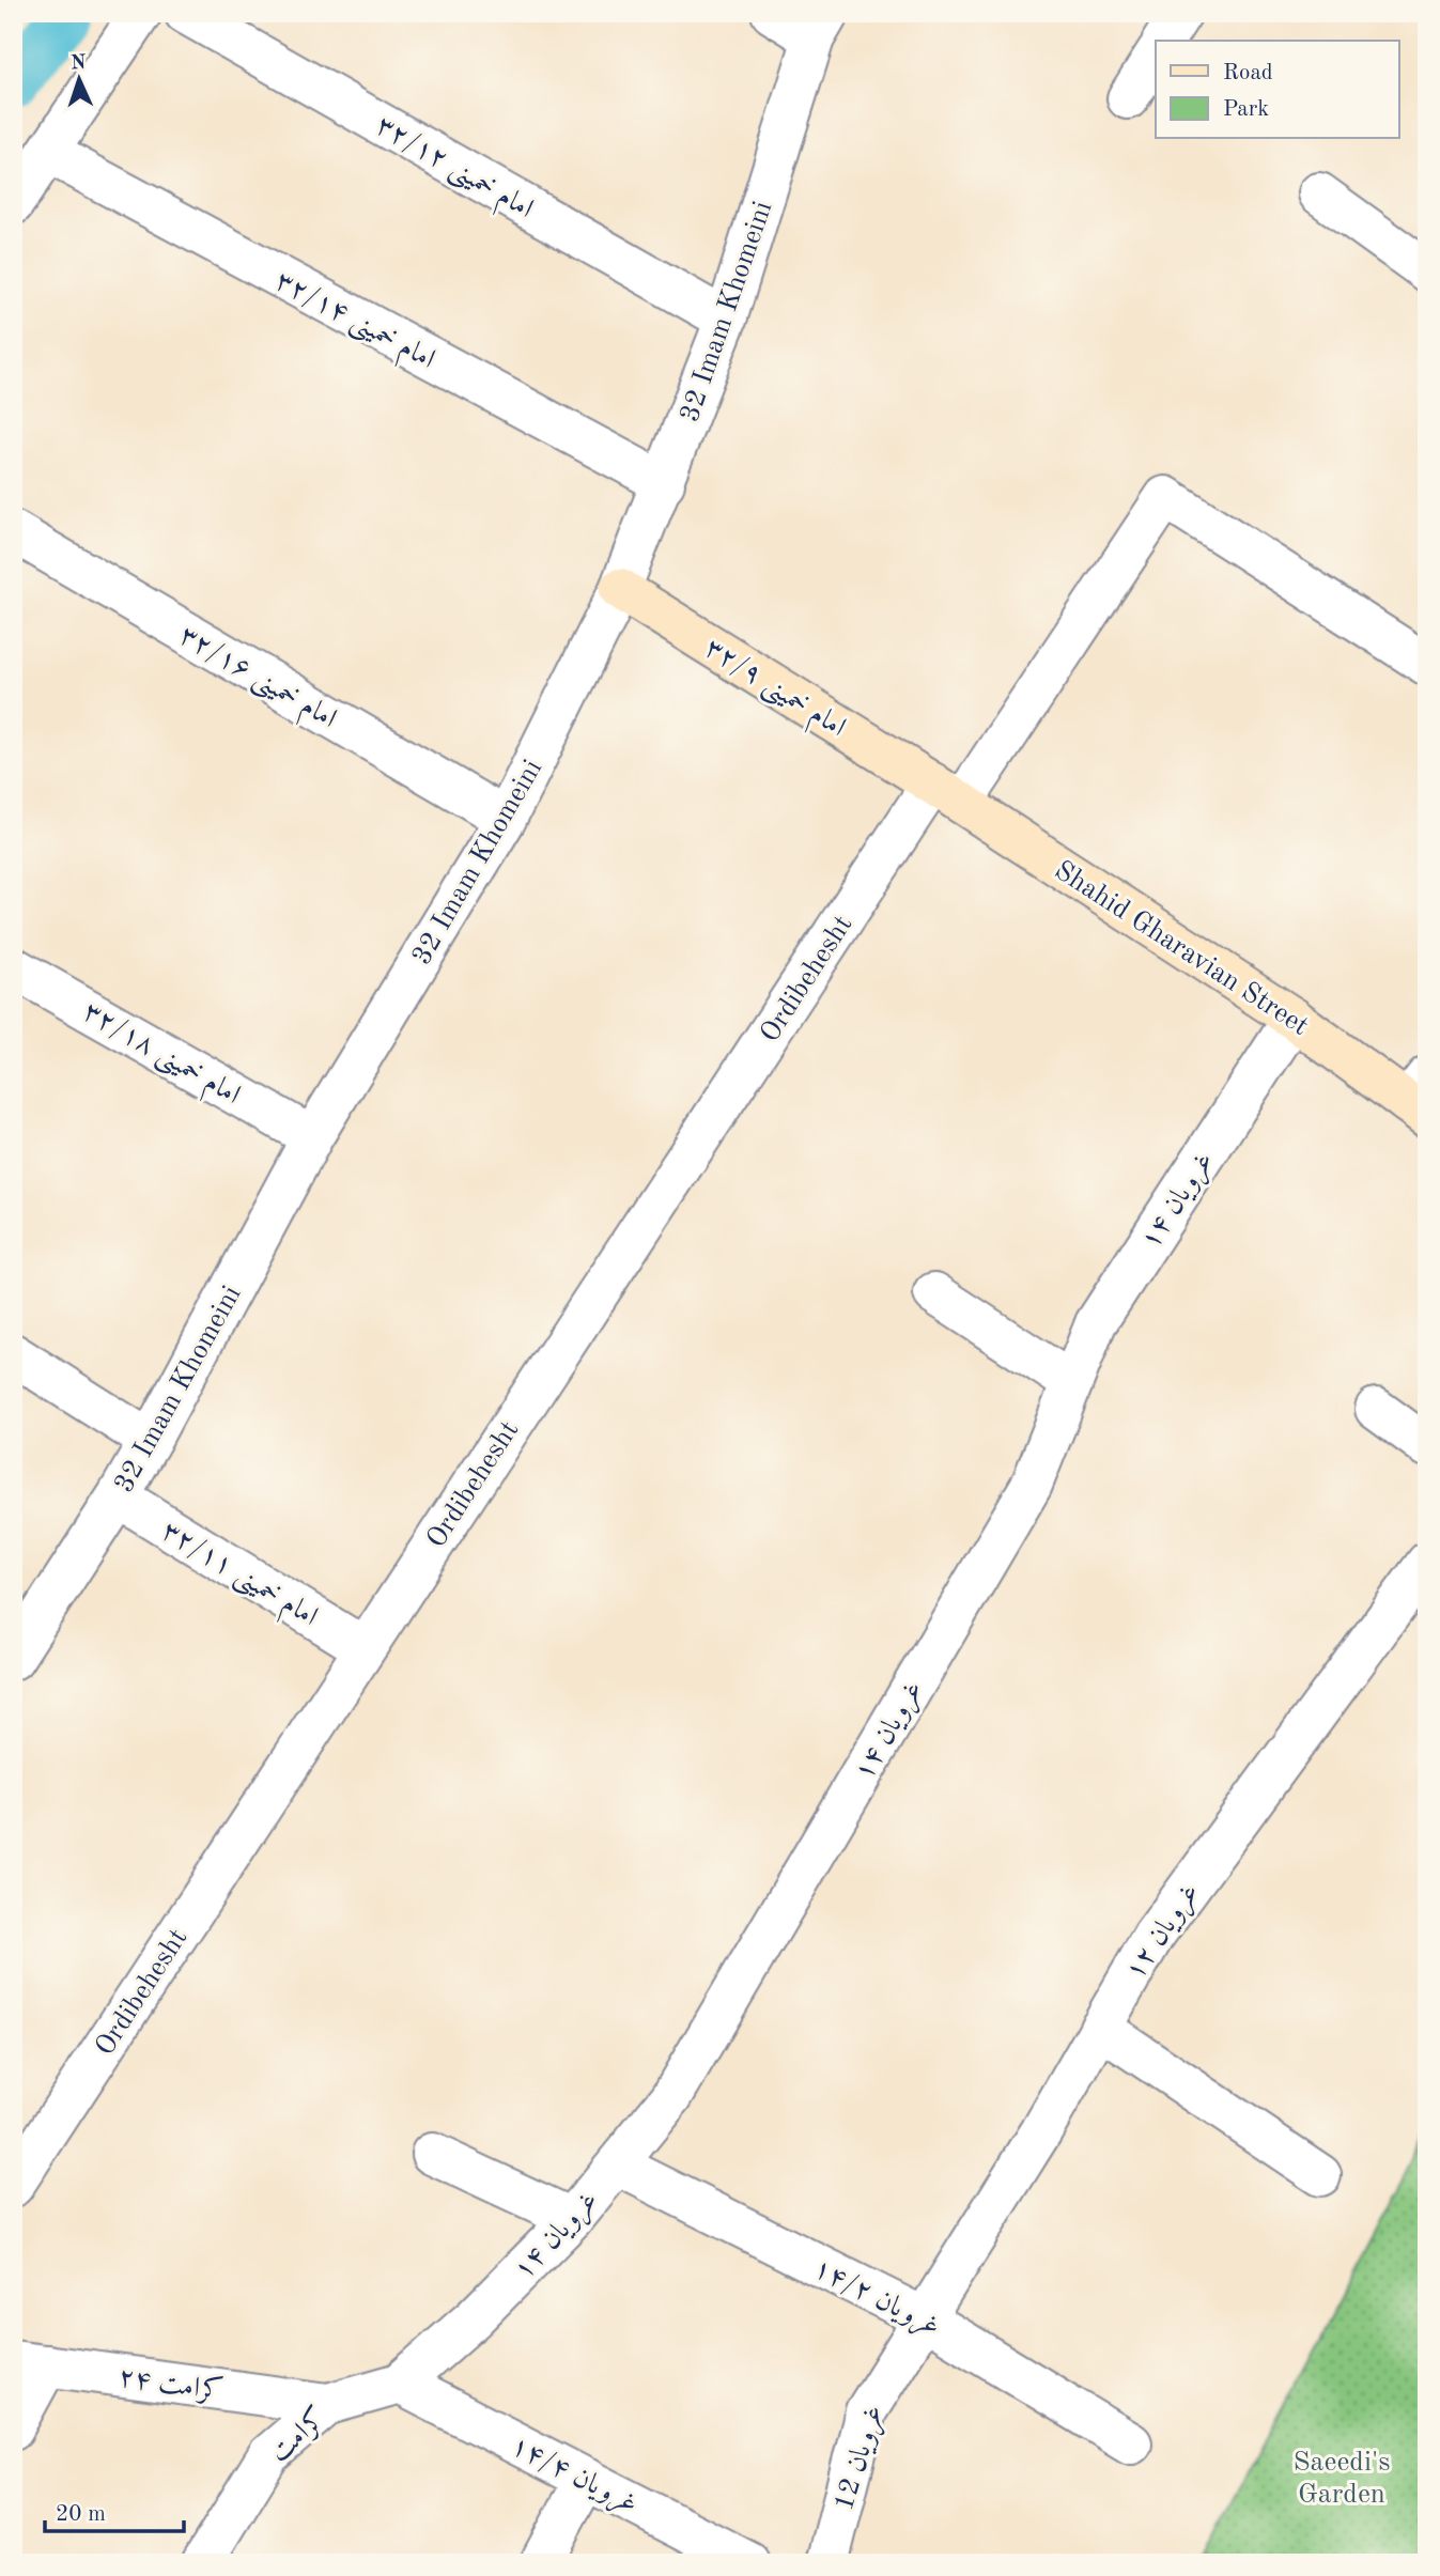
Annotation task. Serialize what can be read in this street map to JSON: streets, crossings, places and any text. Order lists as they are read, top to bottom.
{
  "streets": {
    "street": [
      "امام خمینی ۳۲/۱۲",
      "32 Imam Khomeini",
      "امام خمینی ۳۲/۱۴",
      "امام خمینی ۳۲/۱۶",
      "امام خمینی ۳۲/۹",
      "Shahid Gharavian Street",
      "Ordibehesht",
      "امام خمینی ۳۲/۱۸",
      "غرویان ۱۴",
      "امام خمینی ۳۲/۱۱",
      "غرویان ۱۲",
      "غرویان ۱۴/۲",
      "کرامت ۲۴",
      "کرامت",
      "غرویان 12",
      "غرویان ۱۴/۴"
    ]
  },
  "crossings": [
    ["امام خمینی ۳۲/۱۲", "32 Imam Khomeini"],
    ["32 Imam Khomeini", "امام خمینی ۳۲/۱۴"],
    ["32 Imam Khomeini", "امام خمینی ۳۲/۱۶"],
    ["32 Imam Khomeini", "امام خمینی ۳۲/۹"],
    ["32 Imam Khomeini", "امام خمینی ۳۲/۱۸"],
    ["32 Imam Khomeini", "امام خمینی ۳۲/۱۱"],
    ["امام خمینی ۳۲/۹", "Shahid Gharavian Street"],
    ["امام خمینی ۳۲/۹", "Ordibehesht"],
    ["Shahid Gharavian Street", "Ordibehesht"],
    ["Shahid Gharavian Street", "غرویان ۱۴"],
    ["Ordibehesht", "امام خمینی ۳۲/۱۱"],
    ["غرویان ۱۴", "غرویان ۱۴/۲"],
    ["غرویان ۱۴", "کرامت"],
    ["غرویان ۱۴", "غرویان ۱۴/۴"],
    ["غرویان ۱۲", "غرویان ۱۴/۲"],
    ["غرویان ۱۲", "غرویان 12"],
    ["غرویان ۱۴/۲", "غرویان 12"],
    ["کرامت ۲۴", "کرامت"],
    ["کرامت", "غرویان ۱۴/۴"]
  ],
  "parks": ["Saeedi's Garden"],
  "legend": ["Road", "Park"],
  "scale_bar": "20 m",
  "north": "top"
}
